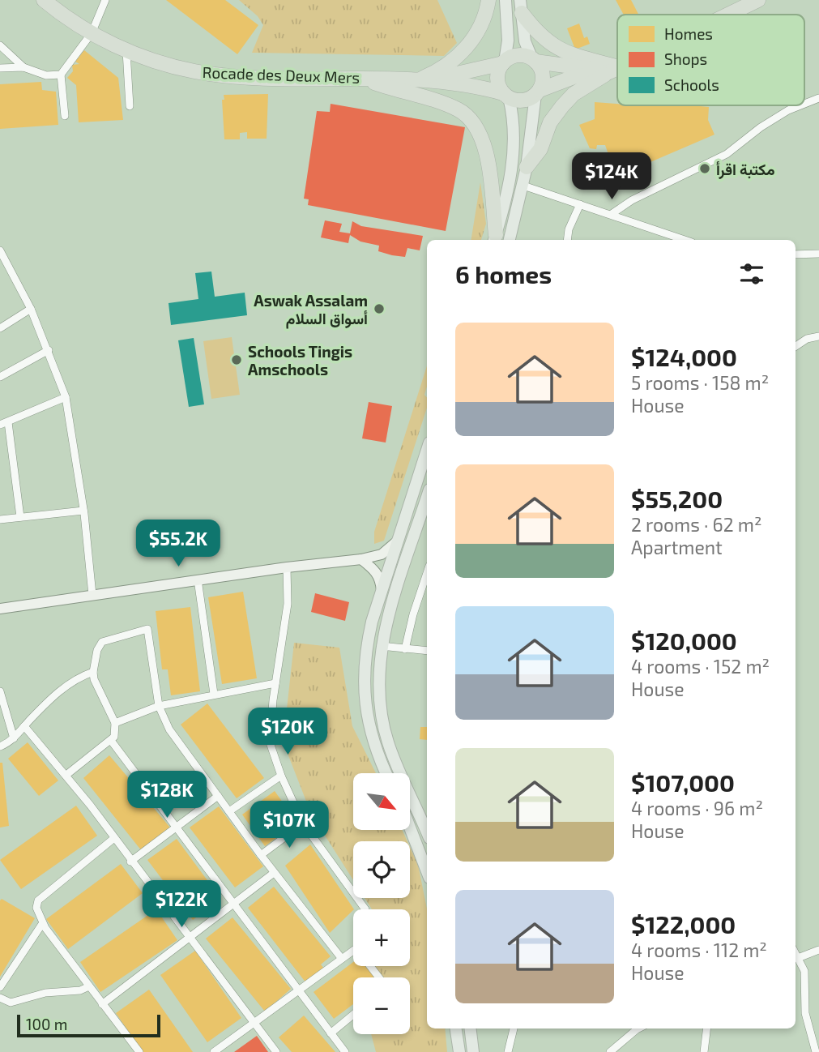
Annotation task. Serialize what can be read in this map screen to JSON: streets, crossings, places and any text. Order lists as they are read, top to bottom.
{
  "streets": {
    "highway": ["Rocade des Deux Mers"]
  },
  "places": ["مكتبة اقرأ", "Aswak Assalam أسواق السلام", "Schools Tingis Amschools"],
  "legend": ["Homes", "Shops", "Schools"],
  "scale_bar": "100 m",
  "north": "bottom right",
  "page": {
    "price": [
      "$124K",
      "$55.2K",
      "$120K",
      "$128K",
      "$107K",
      "$122K"
    ],
    "heading": "6 homes",
    "list": [
      {
        "name": "$124,000",
        "note": "5 rooms · 158 m² · House"
      },
      {
        "name": "$55,200",
        "note": "2 rooms · 62 m² · Apartment"
      },
      {
        "name": "$120,000",
        "note": "4 rooms · 152 m² · House"
      },
      {
        "name": "$107,000",
        "note": "4 rooms · 96 m² · House"
      },
      {
        "name": "$122,000",
        "note": "4 rooms · 112 m² · House"
      }
    ],
    "map_buttons": ["+", "−"],
    "scale": "100 m"
  }
}
